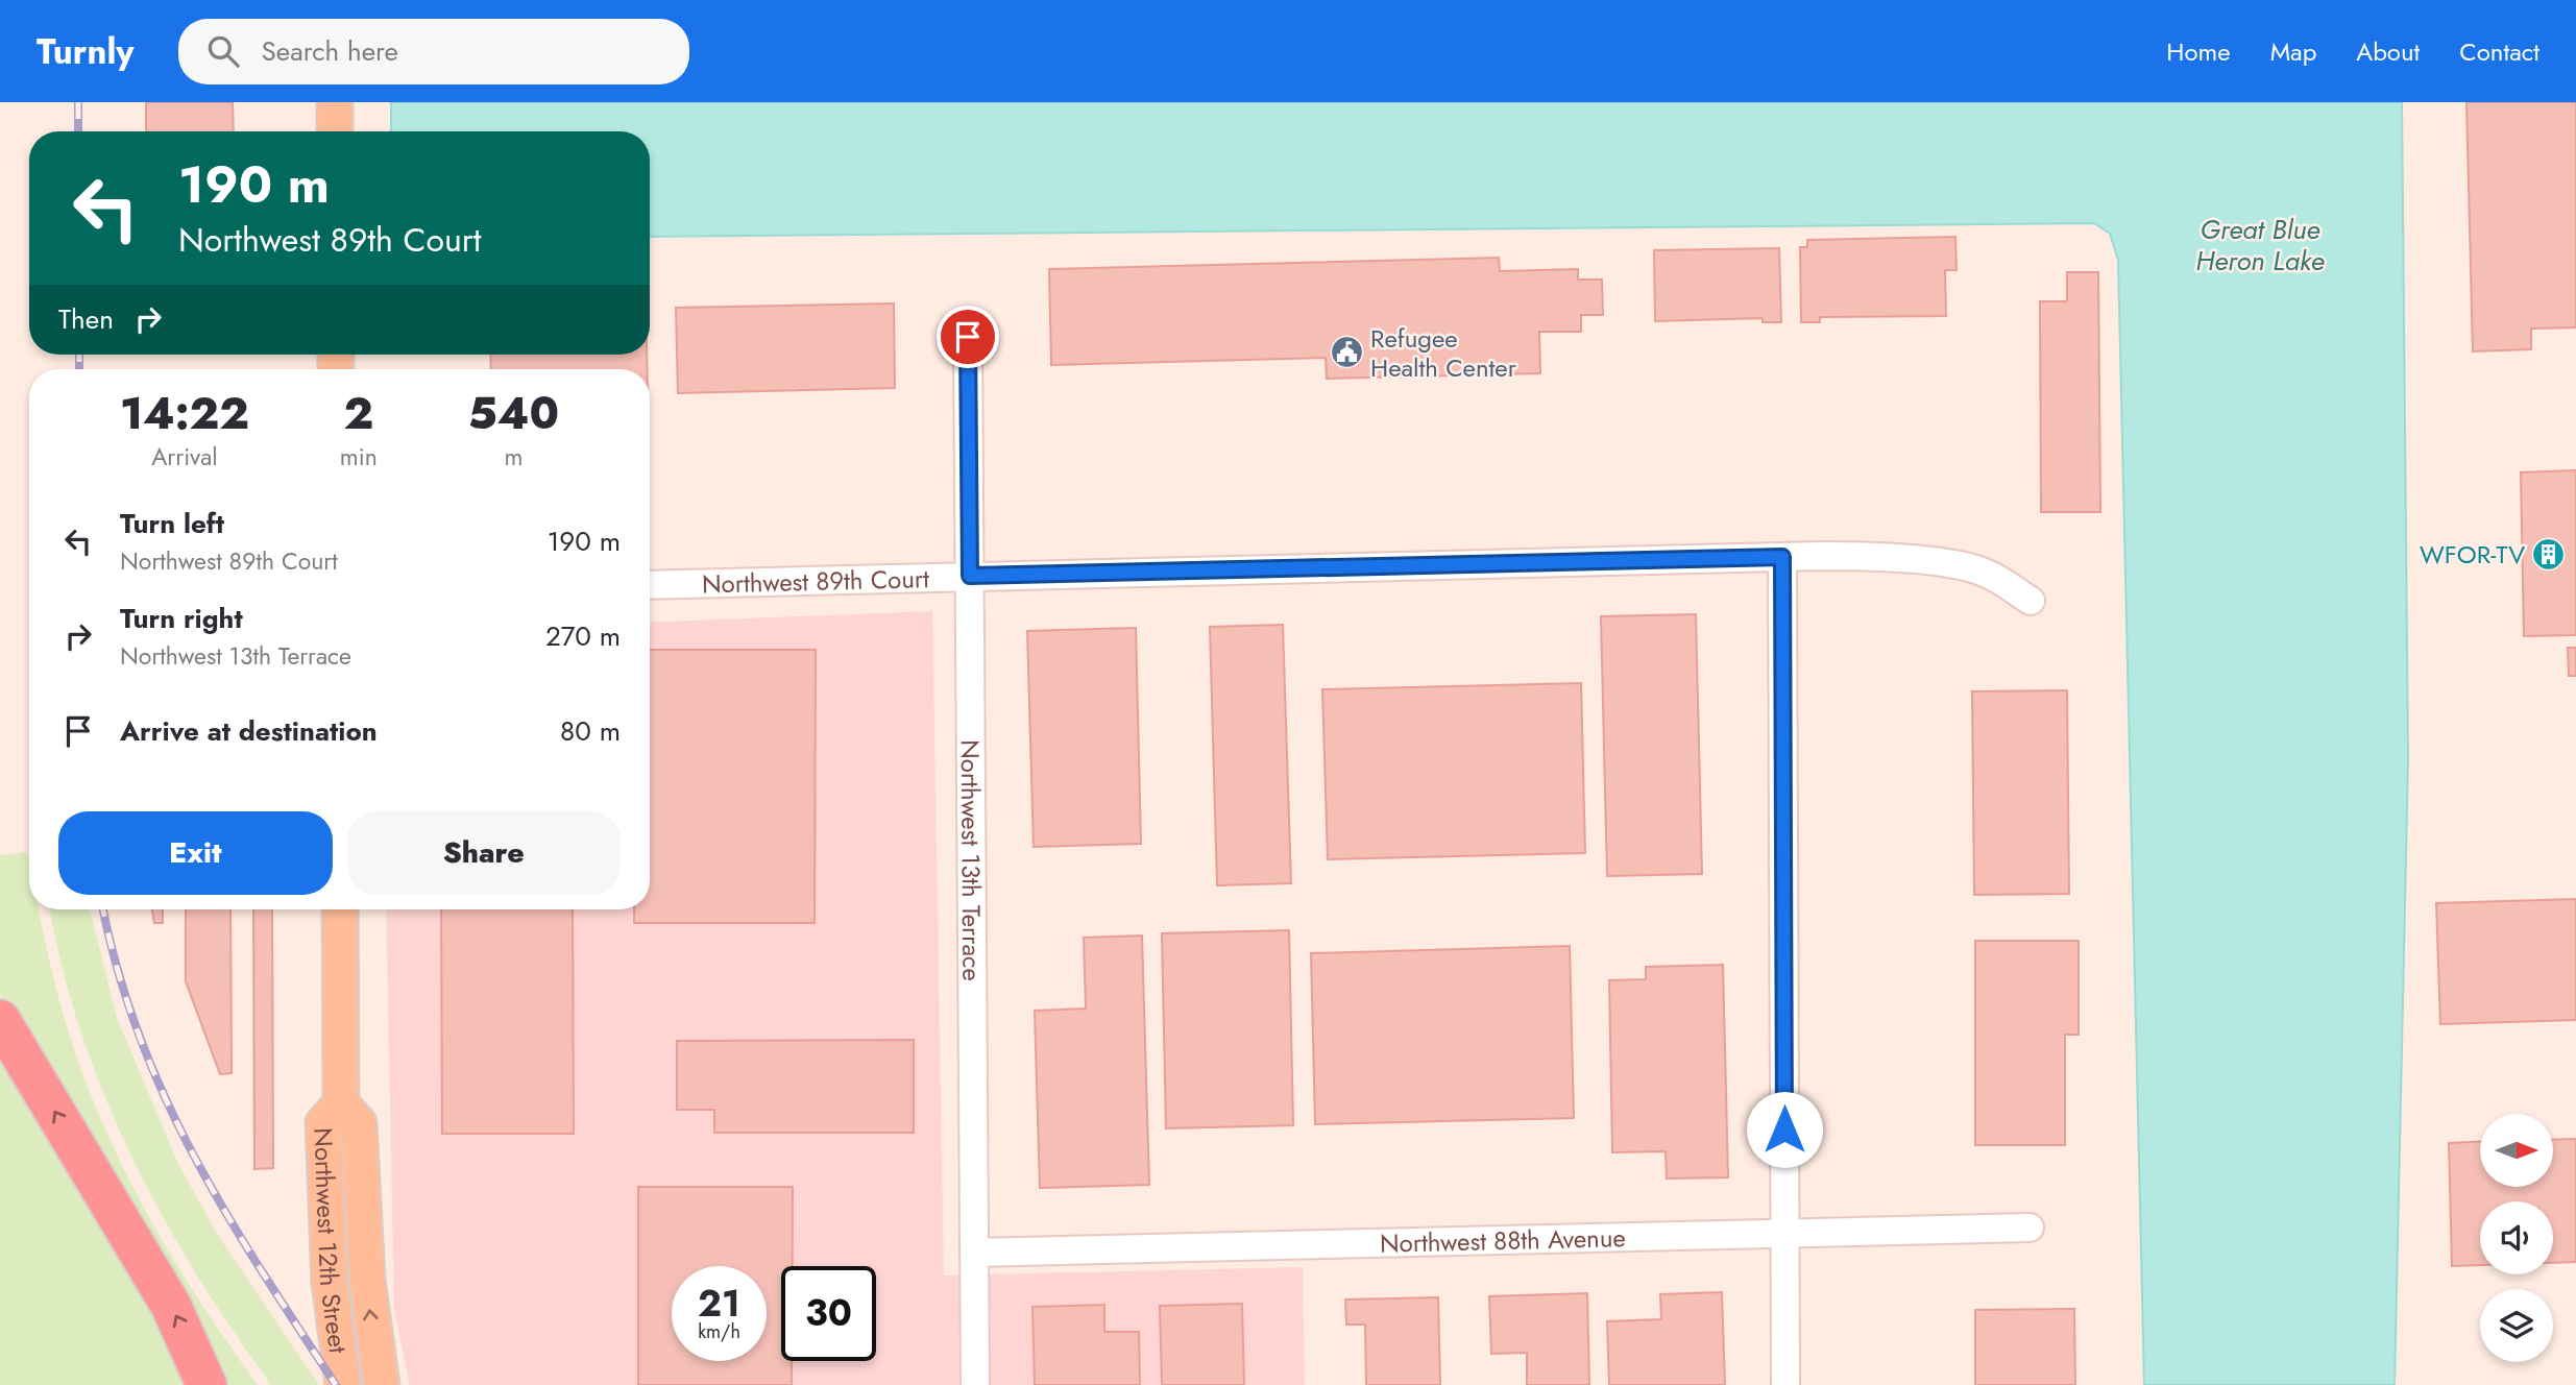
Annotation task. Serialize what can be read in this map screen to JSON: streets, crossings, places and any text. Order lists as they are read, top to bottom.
{
  "streets": {
    "main road": ["Northwest 12th Street"],
    "street": ["Northwest 89th Court", "Northwest 13th Terrace", "Northwest 88th Avenue"]
  },
  "crossings": [
    ["Northwest 89th Court", "Northwest 13th Terrace"],
    ["Northwest 13th Terrace", "Northwest 88th Avenue"]
  ],
  "water": ["Great Blue Heron Lake"],
  "places": {
    "public building": ["Refugee Health Center"],
    "building": ["WFOR-TV"]
  },
  "north": "right",
  "page": {
    "header": "Turnly",
    "search": "Search here",
    "nav": [
      "Home",
      "Map",
      "About",
      "Contact"
    ],
    "turn": ["190 m", "Northwest 89th Court"],
    "then": "Then",
    "eta": [
      "14:22",
      "Arrival",
      "2",
      "min",
      "540",
      "m"
    ],
    "list": [
      {
        "name": "Turn left",
        "note": "Northwest 89th Court",
        "value": "190 m"
      },
      {
        "name": "Turn right",
        "note": "Northwest 13th Terrace",
        "value": "270 m"
      },
      {
        "name": "Arrive at destination",
        "value": "80 m"
      }
    ],
    "buttons": ["Exit", "Share"],
    "speed": "21 km/h",
    "limit": "30"
  }
}
